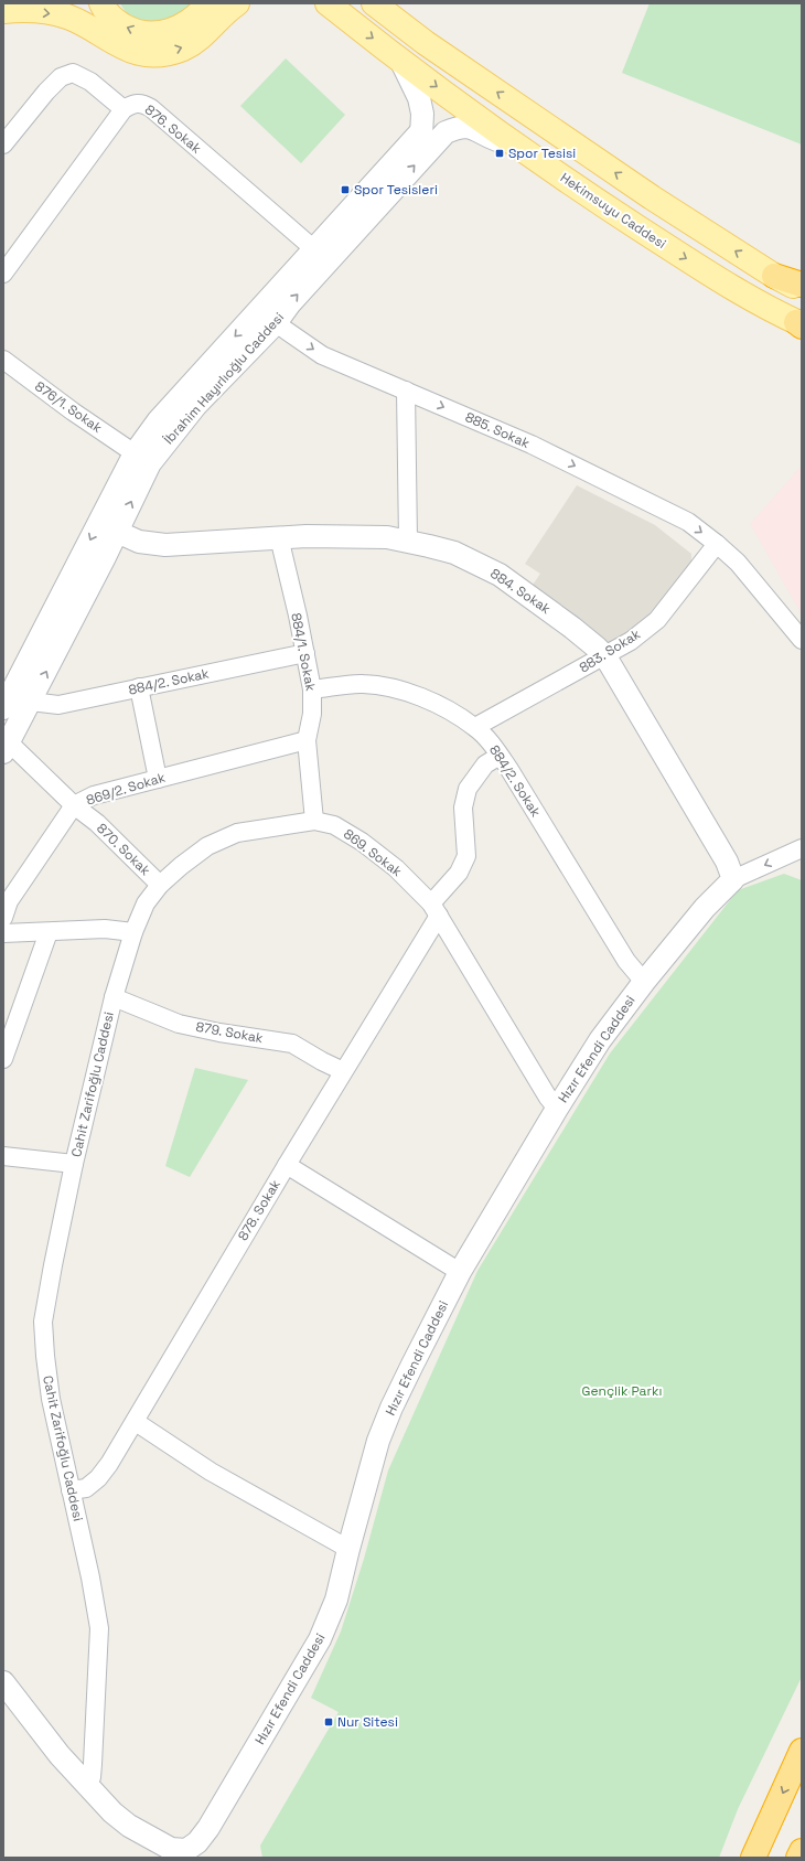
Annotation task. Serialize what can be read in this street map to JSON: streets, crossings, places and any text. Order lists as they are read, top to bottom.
{
  "streets": {
    "main road": ["Hekimsuyu Caddesi"],
    "street": [
      "876. Sokak",
      "İbrahim Hayırlıoğlu Caddesi",
      "876/1. Sokak",
      "885. Sokak",
      "884. Sokak",
      "883. Sokak",
      "884/1. Sokak",
      "884/2. Sokak",
      "869/2. Sokak",
      "870. Sokak",
      "869. Sokak",
      "879. Sokak",
      "Hızır Efendi Caddesi",
      "Cahit Zarifoğlu Caddesi",
      "878. Sokak"
    ]
  },
  "crossings": [
    ["876. Sokak", "İbrahim Hayırlıoğlu Caddesi"],
    ["Hekimsuyu Caddesi", "İbrahim Hayırlıoğlu Caddesi"],
    ["İbrahim Hayırlıoğlu Caddesi", "876/1. Sokak"],
    ["İbrahim Hayırlıoğlu Caddesi", "885. Sokak"],
    ["İbrahim Hayırlıoğlu Caddesi", "884. Sokak"],
    ["İbrahim Hayırlıoğlu Caddesi", "884/2. Sokak"],
    ["İbrahim Hayırlıoğlu Caddesi", "870. Sokak"],
    ["885. Sokak", "883. Sokak"],
    ["884. Sokak", "883. Sokak"],
    ["884. Sokak", "884/1. Sokak"],
    ["884. Sokak", "Hızır Efendi Caddesi"],
    ["883. Sokak", "884/2. Sokak"],
    ["884/1. Sokak", "884/2. Sokak"],
    ["884/1. Sokak", "869/2. Sokak"],
    ["884/1. Sokak", "869. Sokak"],
    ["884/2. Sokak", "Hızır Efendi Caddesi"],
    ["884/2. Sokak", "878. Sokak"],
    ["869/2. Sokak", "870. Sokak"],
    ["870. Sokak", "869. Sokak"],
    ["869. Sokak", "Hızır Efendi Caddesi"],
    ["869. Sokak", "Cahit Zarifoğlu Caddesi"],
    ["869. Sokak", "878. Sokak"],
    ["879. Sokak", "Cahit Zarifoğlu Caddesi"],
    ["879. Sokak", "878. Sokak"],
    ["Cahit Zarifoğlu Caddesi", "878. Sokak"]
  ],
  "one_way": ["885. Sokak"],
  "parks": ["Gençlik Parkı"],
  "places": {
    "transit": ["Spor Tesisi", "Spor Tesisleri", "Nur Sitesi"]
  }
}
